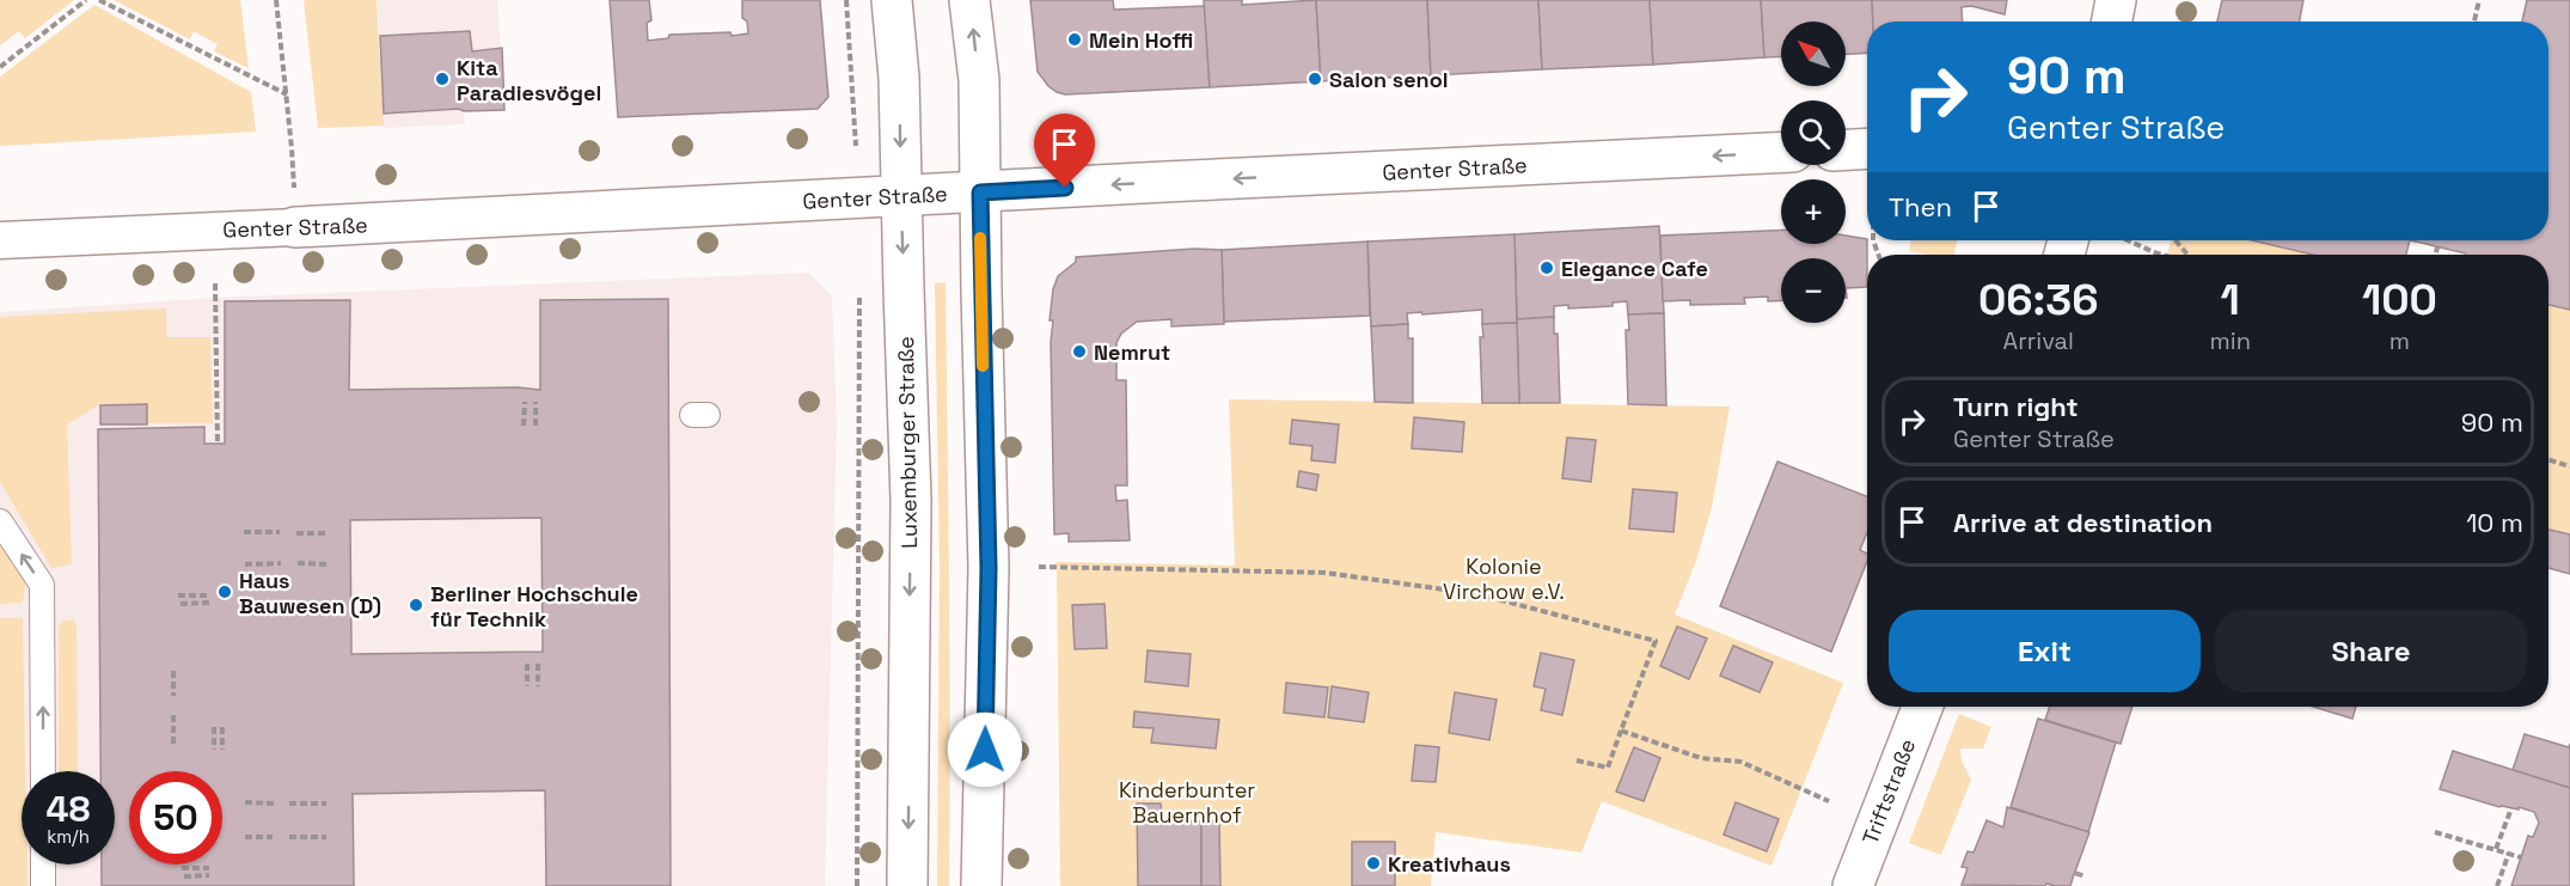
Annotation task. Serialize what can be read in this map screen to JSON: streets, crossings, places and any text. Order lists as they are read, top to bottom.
{
  "streets": {
    "street": ["Genter Straße", "Luxemburger Straße", "Triftstraße"]
  },
  "crossings": [
    ["Genter Straße", "Luxemburger Straße"]
  ],
  "one_way": ["Genter Straße"],
  "parks": ["Kolonie Virchow e.V.", "Kinderbunter Bauernhof"],
  "places": [
    "Mein Hoffi",
    "Kita Paradiesvögel",
    "Salon senol",
    "Elegance Cafe",
    "Nemrut",
    "Haus Bauwesen (D)",
    "Berliner Hochschule für Technik",
    "Kreativhaus"
  ],
  "north": "top left",
  "page": {
    "map_buttons": ["+", "−"],
    "turn": ["90 m", "Genter Straße"],
    "then": "Then",
    "eta": [
      "06:36",
      "Arrival",
      "1",
      "min",
      "100",
      "m"
    ],
    "list": [
      {
        "name": "Turn right",
        "note": "Genter Straße",
        "value": "90 m"
      },
      {
        "name": "Arrive at destination",
        "value": "10 m"
      }
    ],
    "buttons": ["Exit", "Share"],
    "speed": "48 km/h",
    "limit": "50"
  }
}
